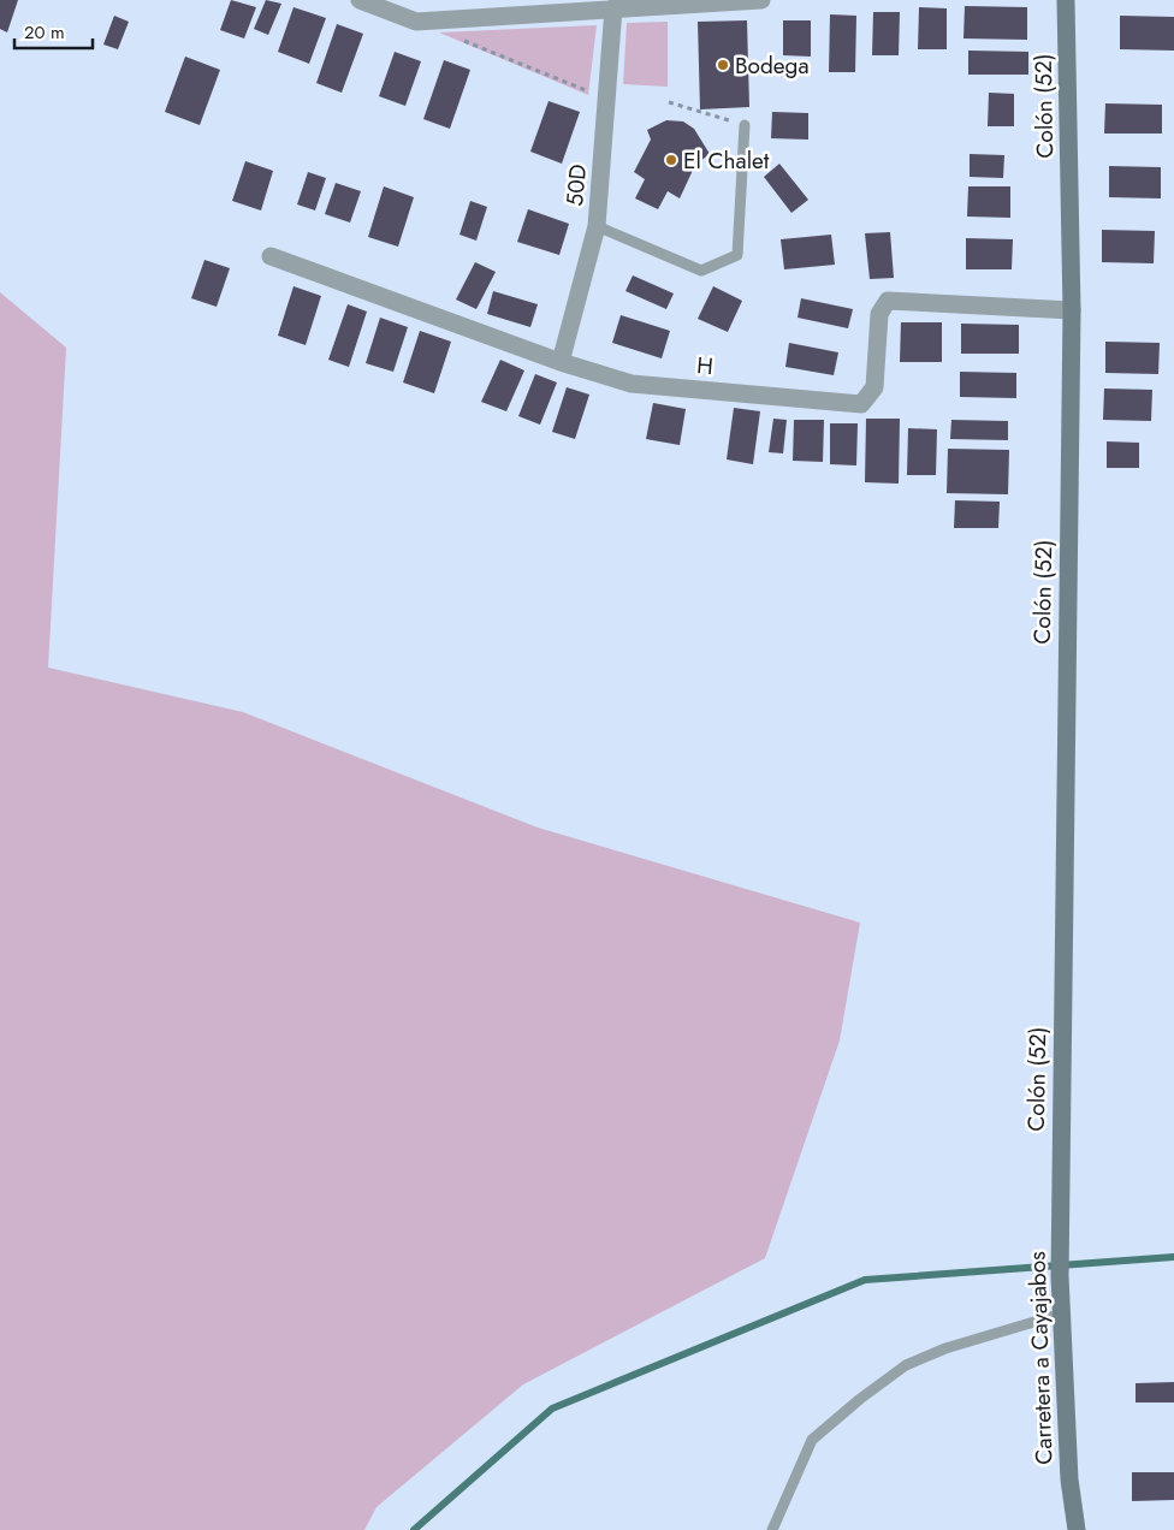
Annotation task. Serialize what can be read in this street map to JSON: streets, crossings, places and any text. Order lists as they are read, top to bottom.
{
  "streets": {
    "main road": ["Colón (52)", "Carretera a Cayajabos"],
    "street": ["50D", "H"]
  },
  "crossings": [
    ["Colón (52)", "H"],
    ["Colón (52)", "Carretera a Cayajabos"],
    ["50D", "H"]
  ],
  "places": ["Bodega", "El Chalet"],
  "scale_bar": "20 m"
}
